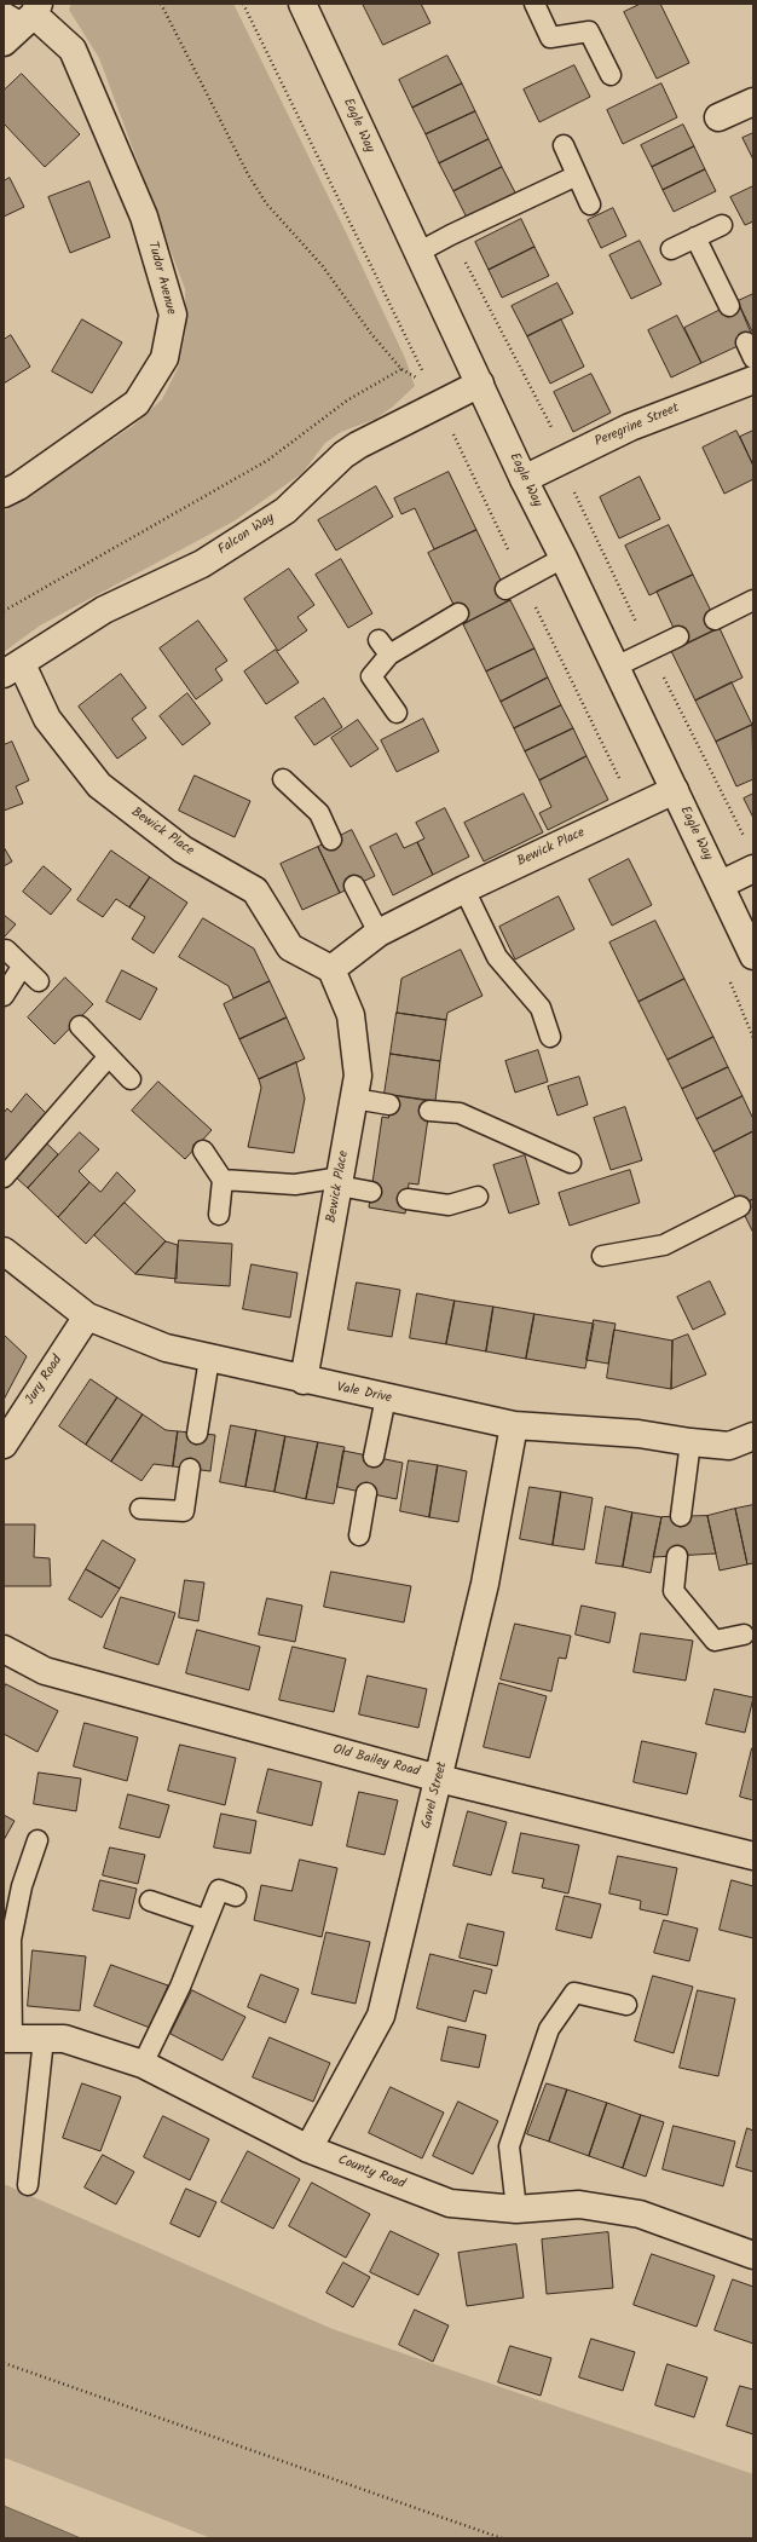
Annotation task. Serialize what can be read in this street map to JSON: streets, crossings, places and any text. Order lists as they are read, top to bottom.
{
  "streets": {
    "street": [
      "Eagle Way",
      "Tudor Avenue",
      "Peregrine Street",
      "Falcon Way",
      "Bewick Place",
      "Jury Road",
      "Vale Drive",
      "Old Bailey Road",
      "Gavel Street",
      "County Road"
    ]
  },
  "crossings": [
    ["Eagle Way", "Peregrine Street"],
    ["Eagle Way", "Falcon Way"],
    ["Eagle Way", "Bewick Place"],
    ["Falcon Way", "Bewick Place"],
    ["Bewick Place", "Vale Drive"],
    ["Jury Road", "Vale Drive"],
    ["Vale Drive", "Gavel Street"],
    ["Old Bailey Road", "Gavel Street"],
    ["Gavel Street", "County Road"]
  ]
}
